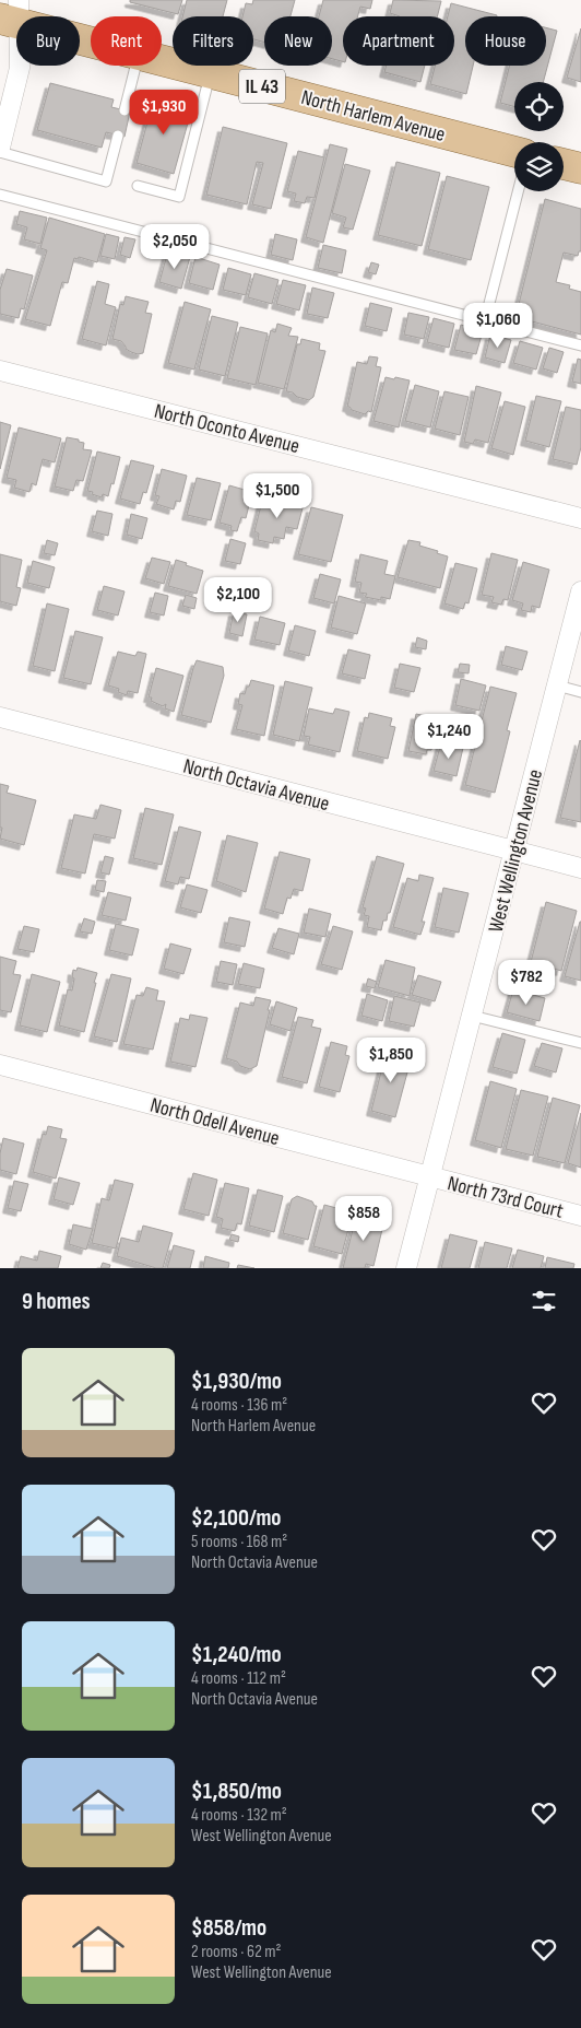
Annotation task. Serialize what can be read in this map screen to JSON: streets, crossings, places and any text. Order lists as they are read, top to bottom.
{
  "streets": {
    "main road": ["IL 43", "North Harlem Avenue"],
    "street": [
      "North Oconto Avenue",
      "North Octavia Avenue",
      "West Wellington Avenue",
      "North Odell Avenue",
      "North 73rd Court"
    ]
  },
  "crossings": [
    ["North Octavia Avenue", "West Wellington Avenue"],
    ["West Wellington Avenue", "North Odell Avenue"],
    ["West Wellington Avenue", "North 73rd Court"],
    ["North Odell Avenue", "North 73rd Court"]
  ],
  "page": {
    "chip": [
      "Buy",
      "Rent",
      "Filters",
      "New",
      "Apartment",
      "House"
    ],
    "price": [
      "$1,930",
      "$2,050",
      "$1,060",
      "$1,500",
      "$2,100",
      "$1,240",
      "$782",
      "$1,850",
      "$858"
    ],
    "heading": "9 homes",
    "list": [
      {
        "name": "$1,930/mo",
        "note": "4 rooms · 136 m² · North Harlem Avenue"
      },
      {
        "name": "$2,100/mo",
        "note": "5 rooms · 168 m² · North Octavia Avenue"
      },
      {
        "name": "$1,240/mo",
        "note": "4 rooms · 112 m² · North Octavia Avenue"
      },
      {
        "name": "$1,850/mo",
        "note": "4 rooms · 132 m² · West Wellington Avenue"
      },
      {
        "name": "$858/mo",
        "note": "2 rooms · 62 m² · West Wellington Avenue"
      }
    ]
  }
}
